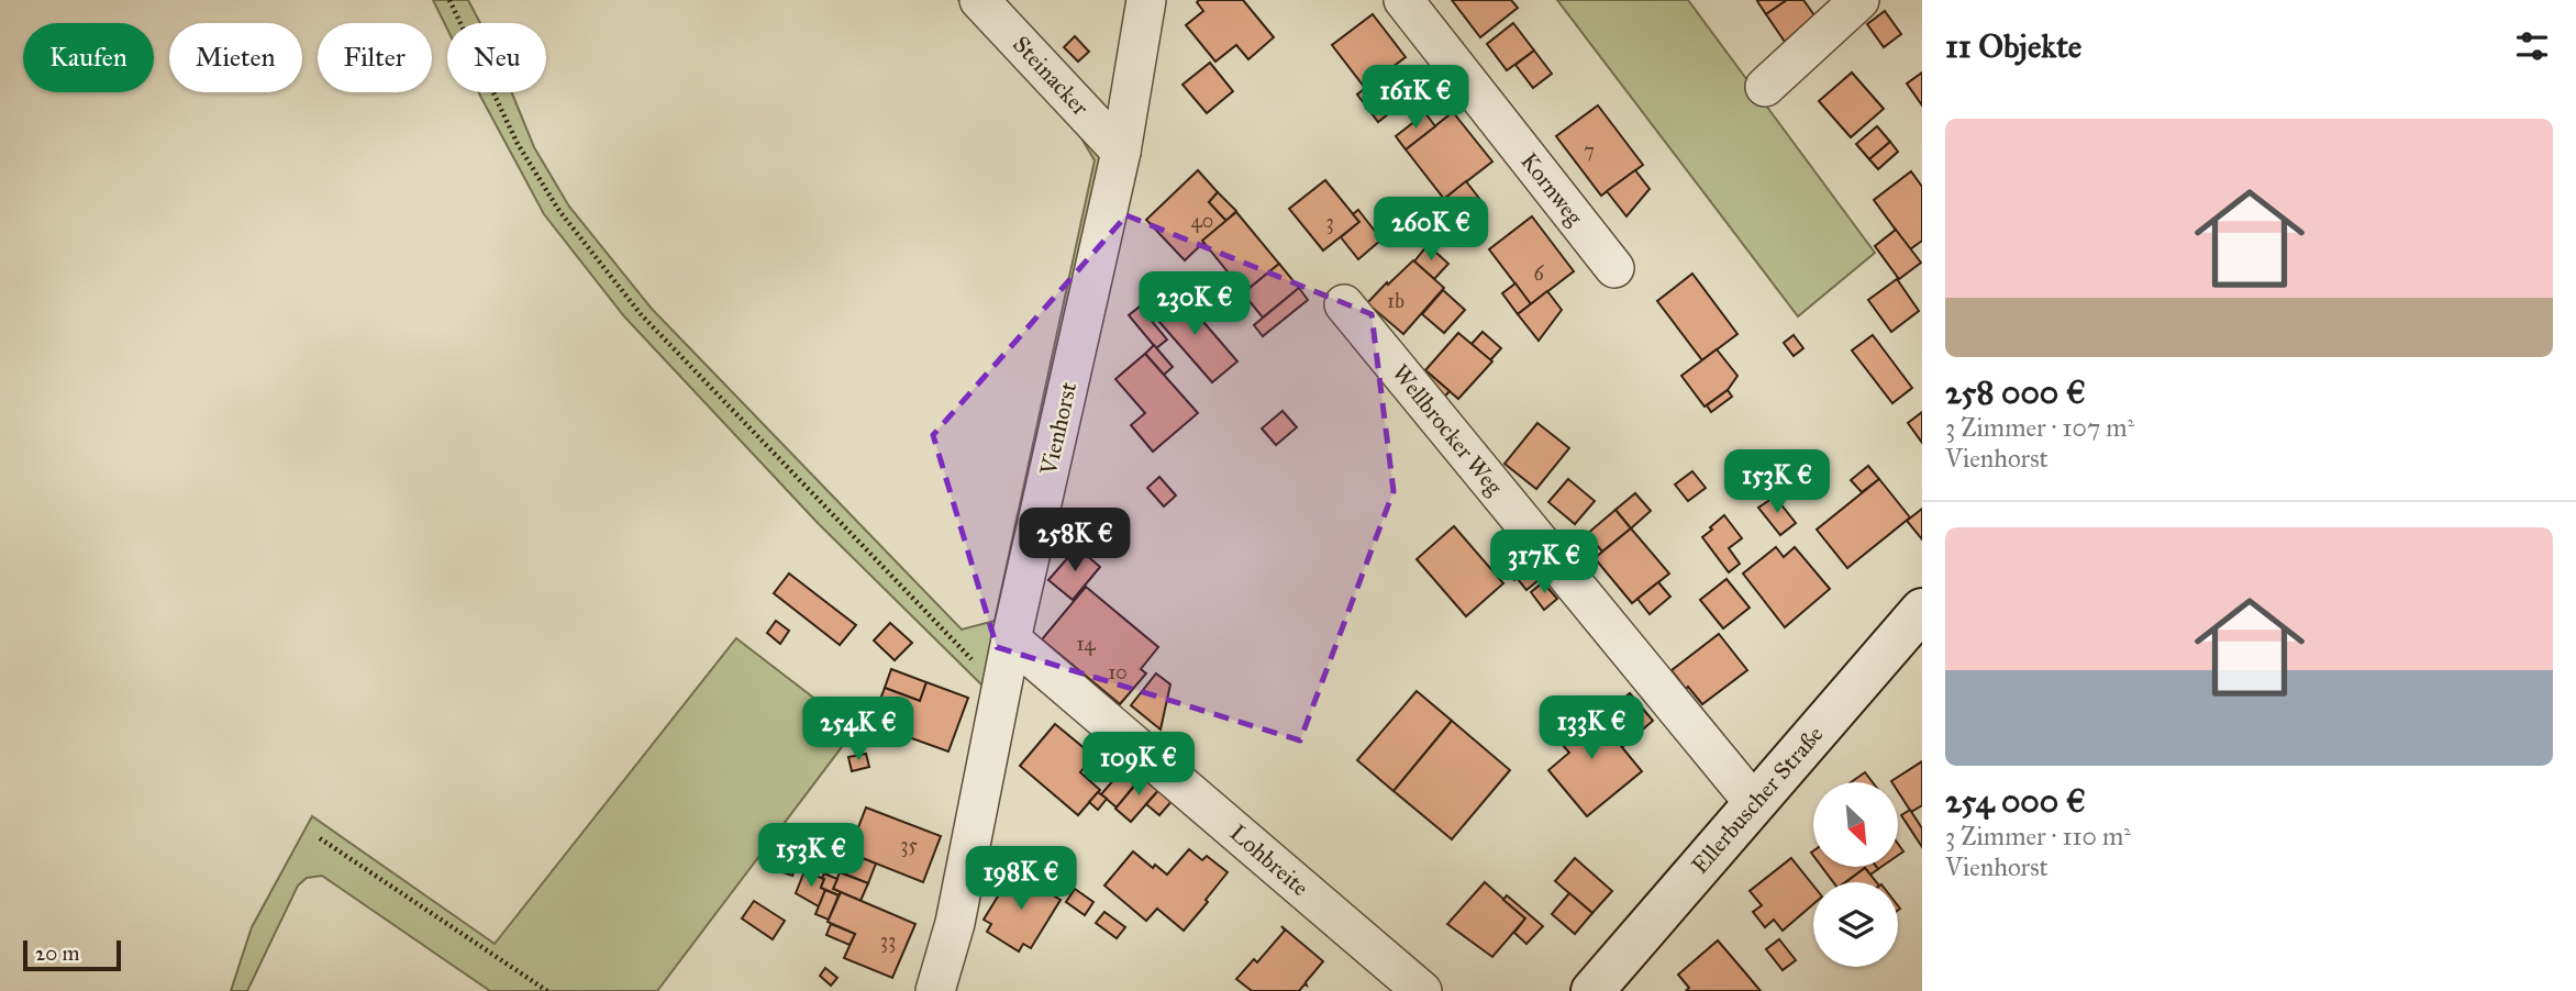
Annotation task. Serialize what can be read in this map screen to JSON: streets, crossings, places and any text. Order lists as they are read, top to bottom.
{
  "streets": {
    "main road": ["Ellerbuscher Straße"],
    "street": [
      "Steinacker",
      "Kornweg",
      "Vienhorst",
      "Wellbrocker Weg",
      "Lohbreite"
    ]
  },
  "crossings": [
    ["Steinacker", "Vienhorst"],
    ["Vienhorst", "Lohbreite"],
    ["Wellbrocker Weg", "Ellerbuscher Straße"]
  ],
  "house_numbers": [
    "7",
    "40",
    "3",
    "6",
    "1b",
    "14",
    "10",
    "35",
    "33"
  ],
  "scale_bar": "20 m",
  "north": "bottom right",
  "page": {
    "heading": "11 Objekte",
    "chip": [
      "Kaufen",
      "Mieten",
      "Filter",
      "Neu"
    ],
    "price": [
      "161K €",
      "260K €",
      "230K €",
      "153K €",
      "258K €",
      "317K €",
      "133K €",
      "254K €",
      "109K €",
      "153K €",
      "198K €"
    ],
    "list": [
      {
        "name": "258 000 €",
        "note": "3 Zimmer · 107 m² · Vienhorst"
      },
      {
        "name": "254 000 €",
        "note": "3 Zimmer · 110 m² · Vienhorst"
      }
    ],
    "scale": "20 m"
  }
}
